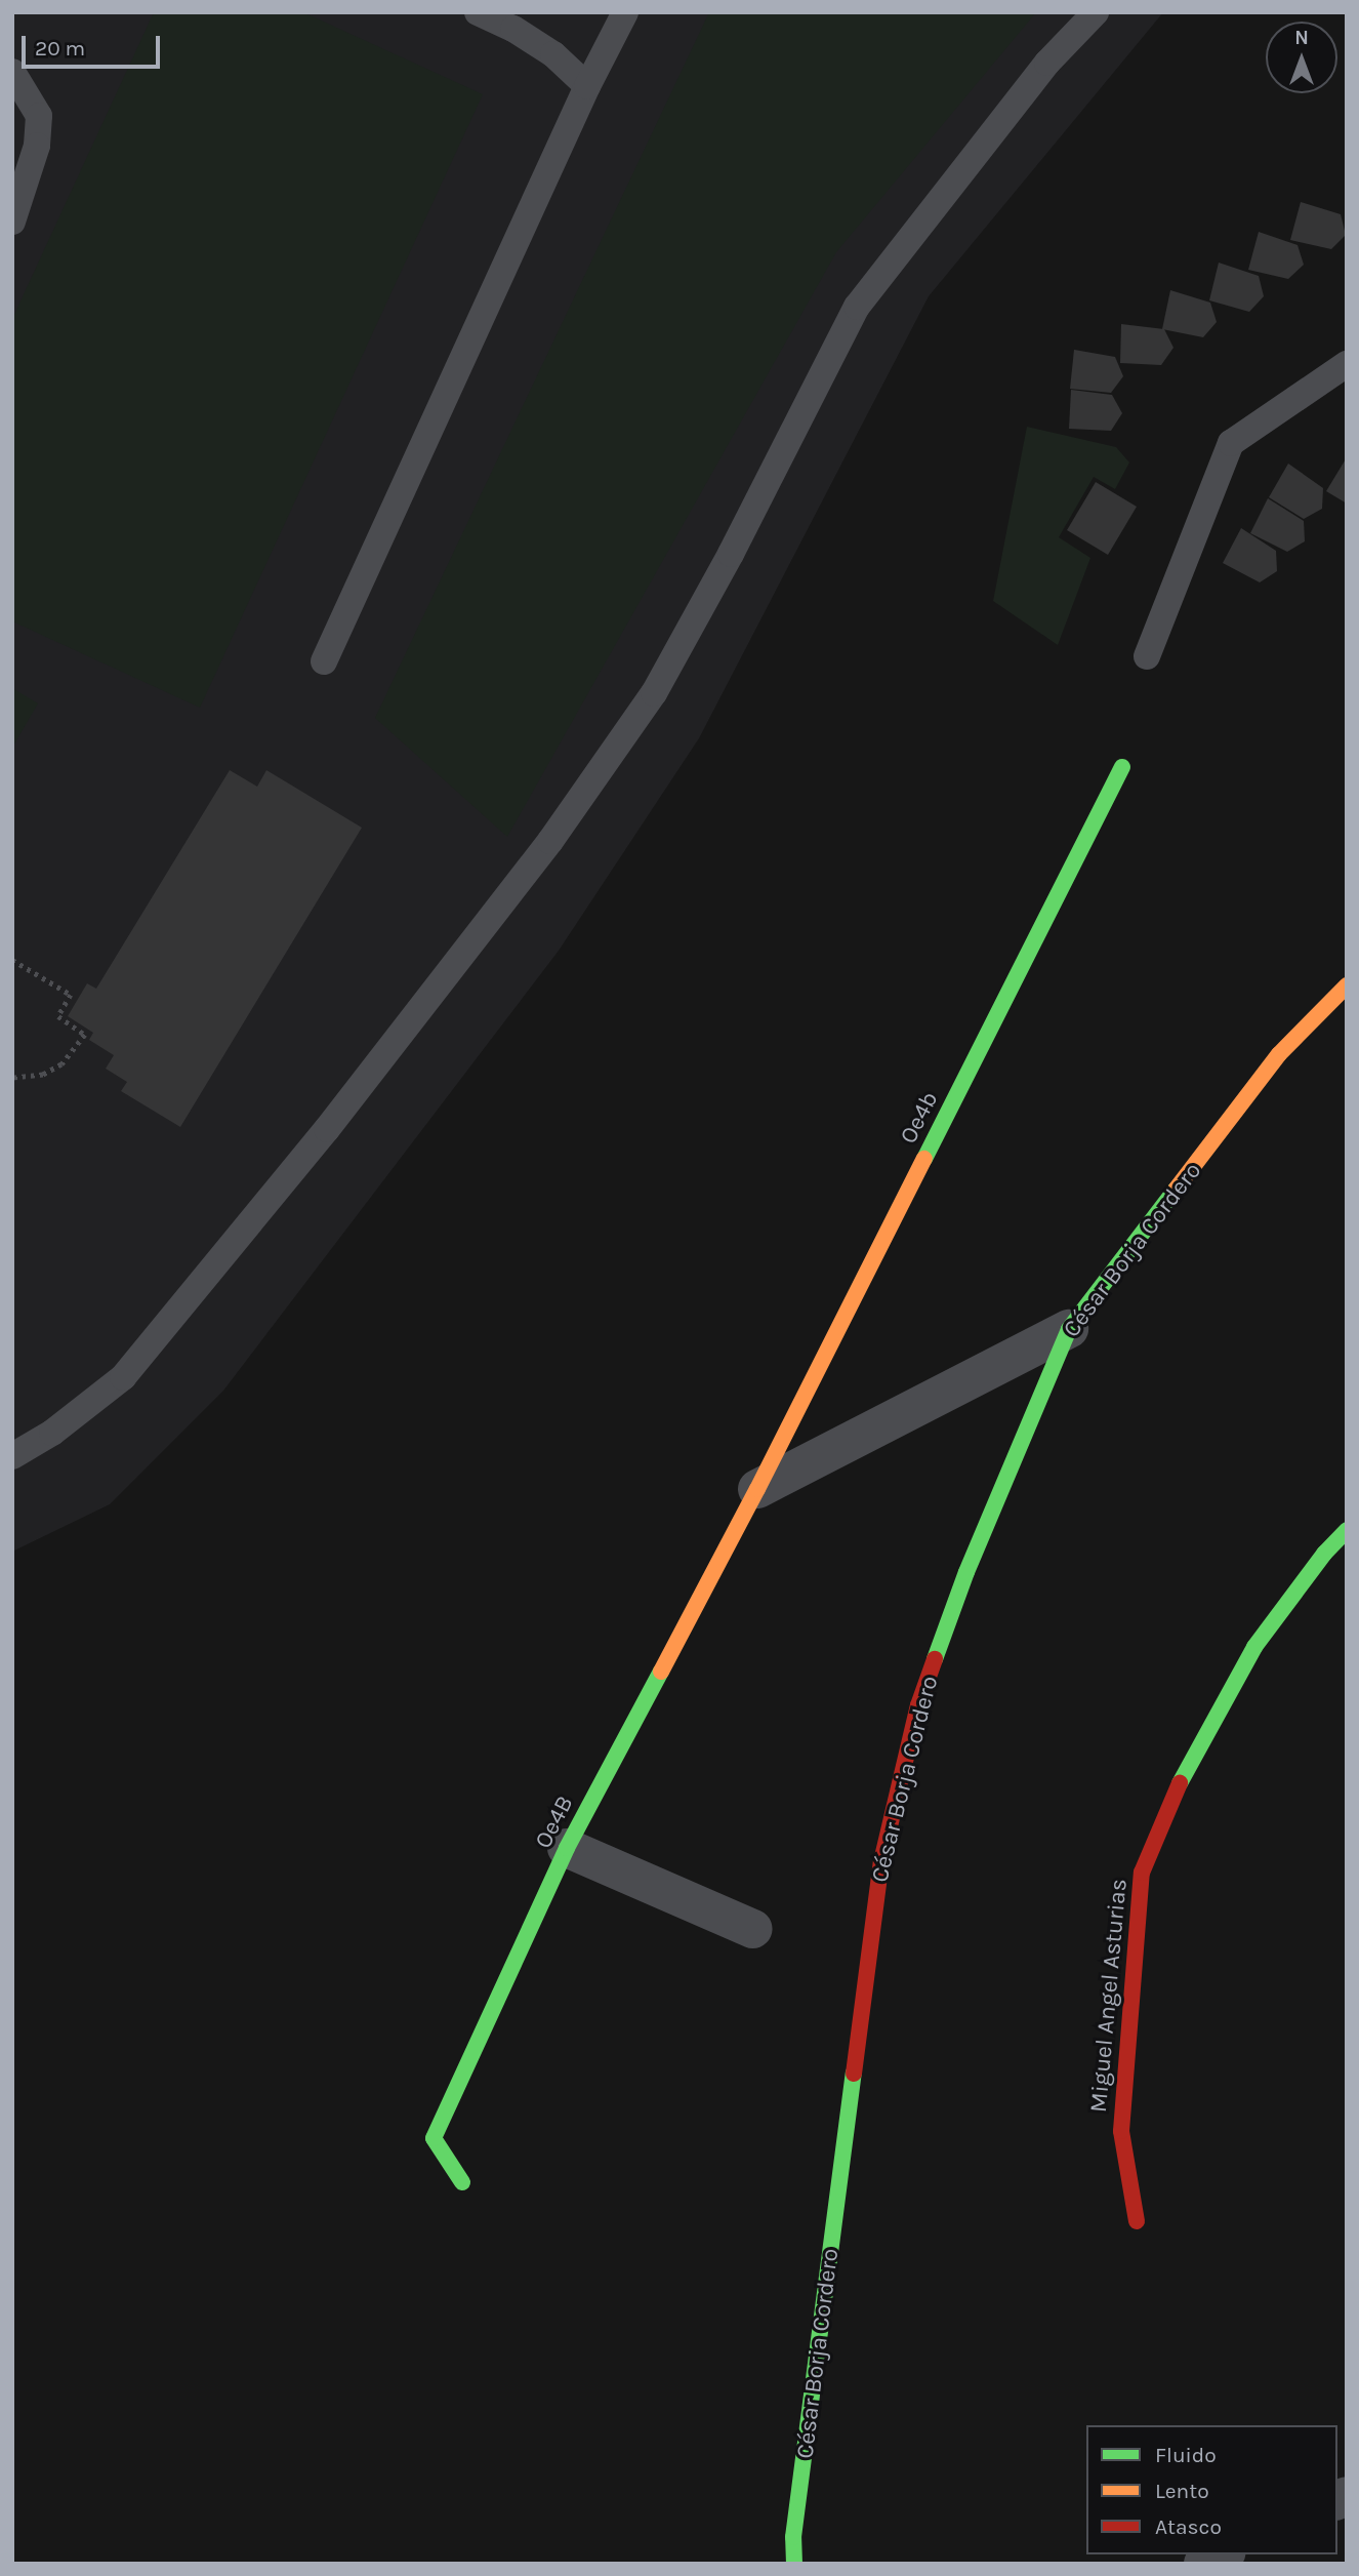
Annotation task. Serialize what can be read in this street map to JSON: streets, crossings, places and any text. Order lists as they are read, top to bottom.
{
  "streets": {
    "street": [
      "Oe4b",
      "César Borja Cordero",
      "Oe4B",
      "Miguel Angel Asturias"
    ]
  },
  "crossings": [
    ["Oe4b", "Oe4B"]
  ],
  "legend": ["Fluido", "Lento", "Atasco"],
  "scale_bar": "20 m",
  "north": "top"
}
